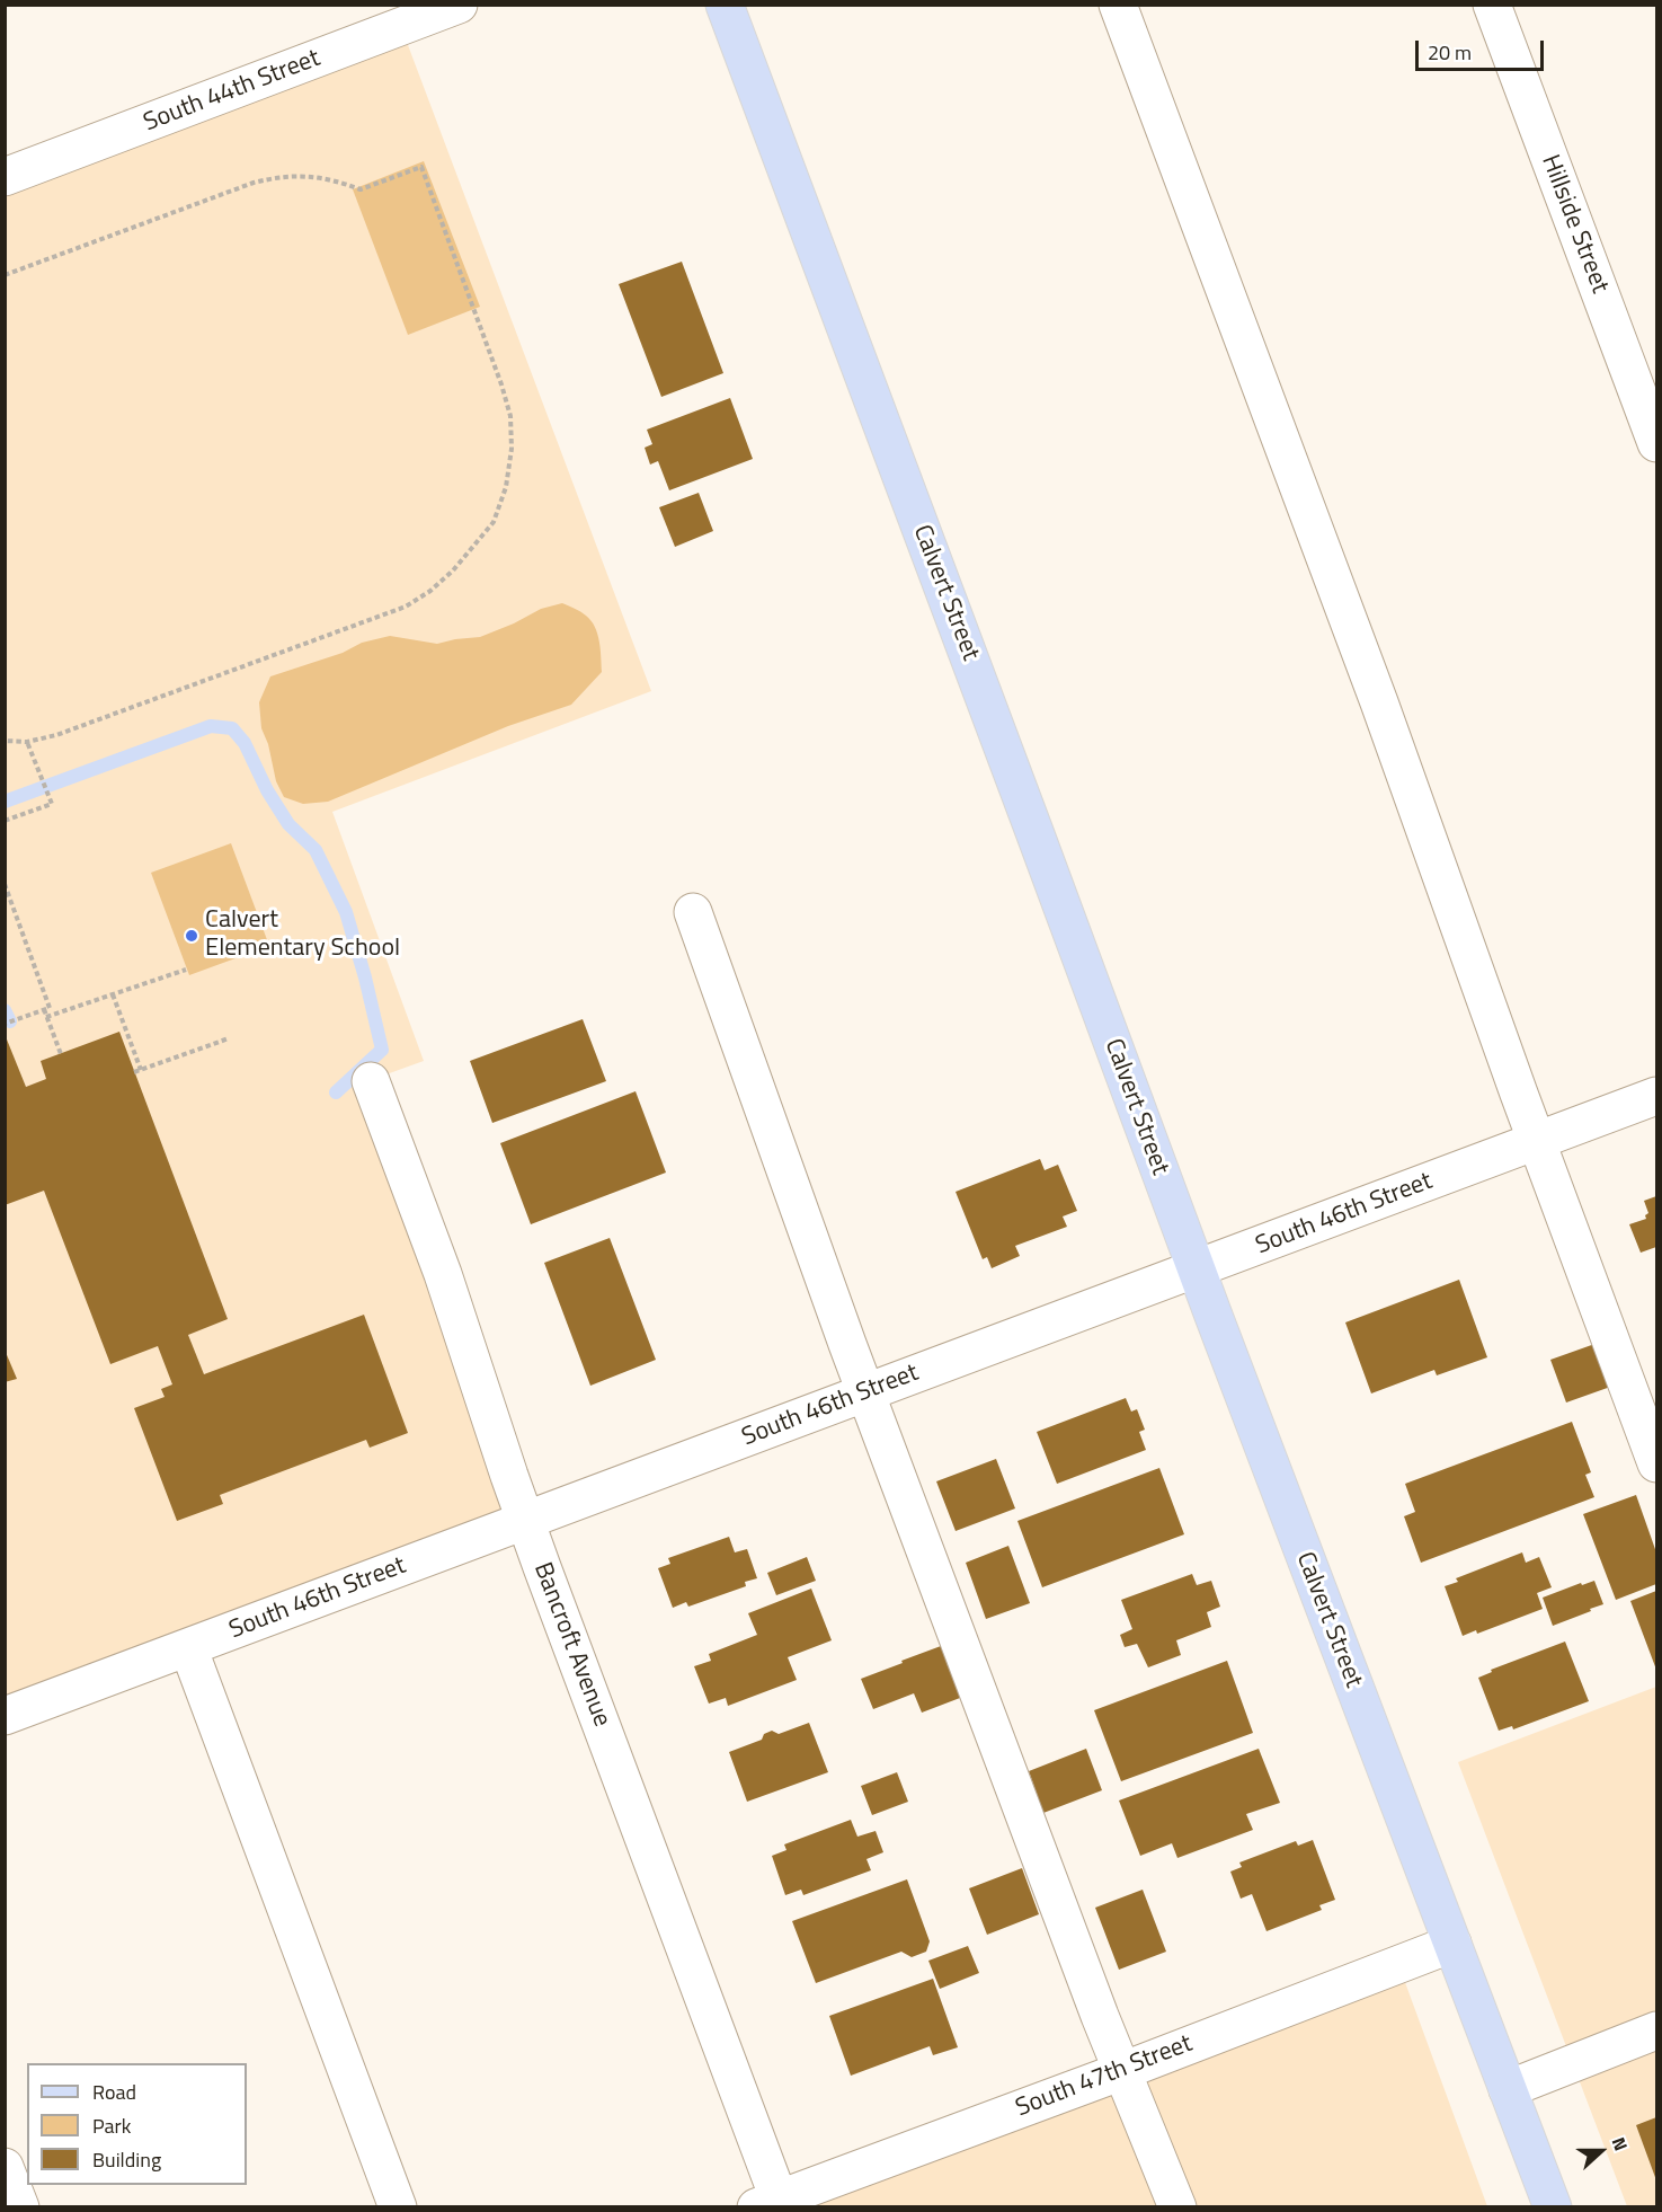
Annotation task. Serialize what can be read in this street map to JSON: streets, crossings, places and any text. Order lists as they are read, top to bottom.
{
  "streets": {
    "main road": ["Calvert Street"],
    "street": [
      "South 44th Street",
      "Hillside Street",
      "South 46th Street",
      "Bancroft Avenue",
      "South 47th Street"
    ]
  },
  "crossings": [
    ["Calvert Street", "South 46th Street"],
    ["Calvert Street", "South 47th Street"],
    ["South 46th Street", "Bancroft Avenue"],
    ["Bancroft Avenue", "South 47th Street"]
  ],
  "places": ["Calvert Elementary School"],
  "legend": ["Road", "Park", "Building"],
  "scale_bar": "20 m",
  "north": "right"
}
